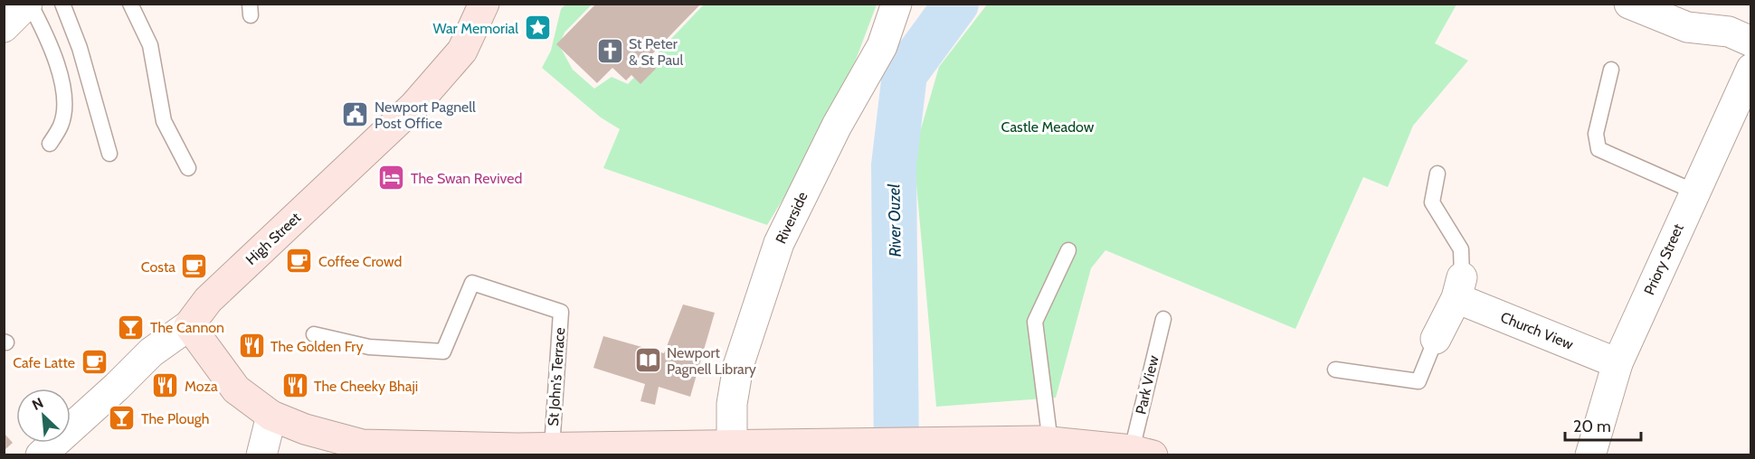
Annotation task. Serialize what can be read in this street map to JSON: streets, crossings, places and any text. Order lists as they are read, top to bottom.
{
  "streets": {
    "main road": ["High Street"],
    "street": ["Riverside", "Priory Street", "Church View"],
    "lane": ["St John's Terrace", "Park View"]
  },
  "crossings": [
    ["Priory Street", "Church View"]
  ],
  "water": ["River Ouzel"],
  "parks": ["Castle Meadow"],
  "places": {
    "place": ["War Memorial"],
    "church": ["St Peter & St Paul"],
    "public building": ["Newport Pagnell Post Office"],
    "hotel": ["The Swan Revived"],
    "cafe": ["Coffee Crowd", "Costa", "Cafe Latte"],
    "bar": ["The Cannon", "The Plough"],
    "restaurant": ["The Golden Fry", "Moza", "The Cheeky Bhaji"],
    "library": ["Newport Pagnell Library"]
  },
  "scale_bar": "20 m",
  "north": "top left"
}
